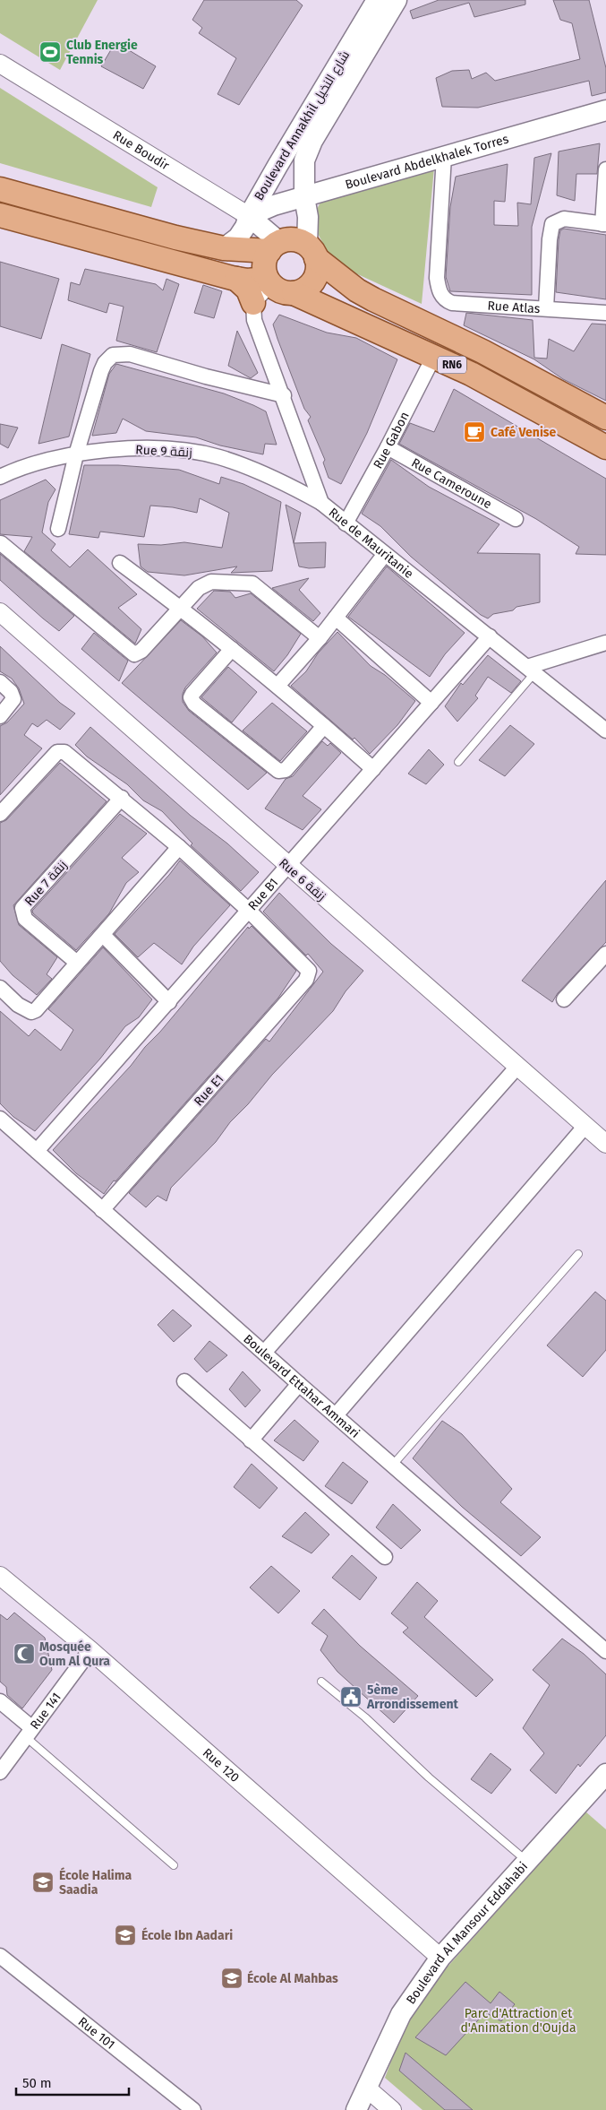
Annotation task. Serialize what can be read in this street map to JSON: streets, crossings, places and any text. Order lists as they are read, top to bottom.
{
  "streets": {
    "main road": [
      "Boulevard Annakhil شارع النخيل",
      "Rue Boudir",
      "Boulevard Abdelkhalek Torres",
      "RN6",
      "Boulevard Al Mansour Eddahabi"
    ],
    "street": [
      "Rue Atlas",
      "Rue Gabon",
      "Rue 9 زنقة",
      "Rue Cameroune",
      "Rue de Mauritanie",
      "Rue 6 زنقة",
      "Rue 7 زنقة",
      "Rue B1",
      "Rue E1",
      "Boulevard Ettahar Ammari",
      "Rue 141",
      "Rue 120",
      "Rue 101"
    ]
  },
  "crossings": [
    ["Boulevard Annakhil شارع النخيل", "Rue Boudir"],
    ["Boulevard Annakhil شارع النخيل", "Boulevard Abdelkhalek Torres"],
    ["Boulevard Annakhil شارع النخيل", "RN6"],
    ["Rue Boudir", "Boulevard Abdelkhalek Torres"],
    ["Rue Boudir", "RN6"],
    ["Boulevard Abdelkhalek Torres", "Rue Atlas"],
    ["RN6", "Rue Gabon"],
    ["Rue Gabon", "Rue Cameroune"],
    ["Rue Gabon", "Rue de Mauritanie"],
    ["Rue 9 زنقة", "Rue de Mauritanie"],
    ["Rue de Mauritanie", "Rue B1"],
    ["Rue 6 زنقة", "Rue B1"],
    ["Rue B1", "Rue E1"],
    ["Rue B1", "Boulevard Ettahar Ammari"],
    ["Rue E1", "Boulevard Ettahar Ammari"],
    ["Rue 141", "Rue 120"],
    ["Rue 120", "Boulevard Al Mansour Eddahabi"]
  ],
  "parks": ["Parc d'Attraction et d'Animation d'Oujda"],
  "places": {
    "sports": ["Club Energie Tennis"],
    "cafe": ["Café Venise"],
    "mosque": ["Mosquée Oum Al Qura"],
    "public building": ["5ème Arrondissement"],
    "school or university": ["École Halima Saadia", "École Ibn Aadari", "École Al Mahbas"]
  },
  "scale_bar": "50 m"
}
